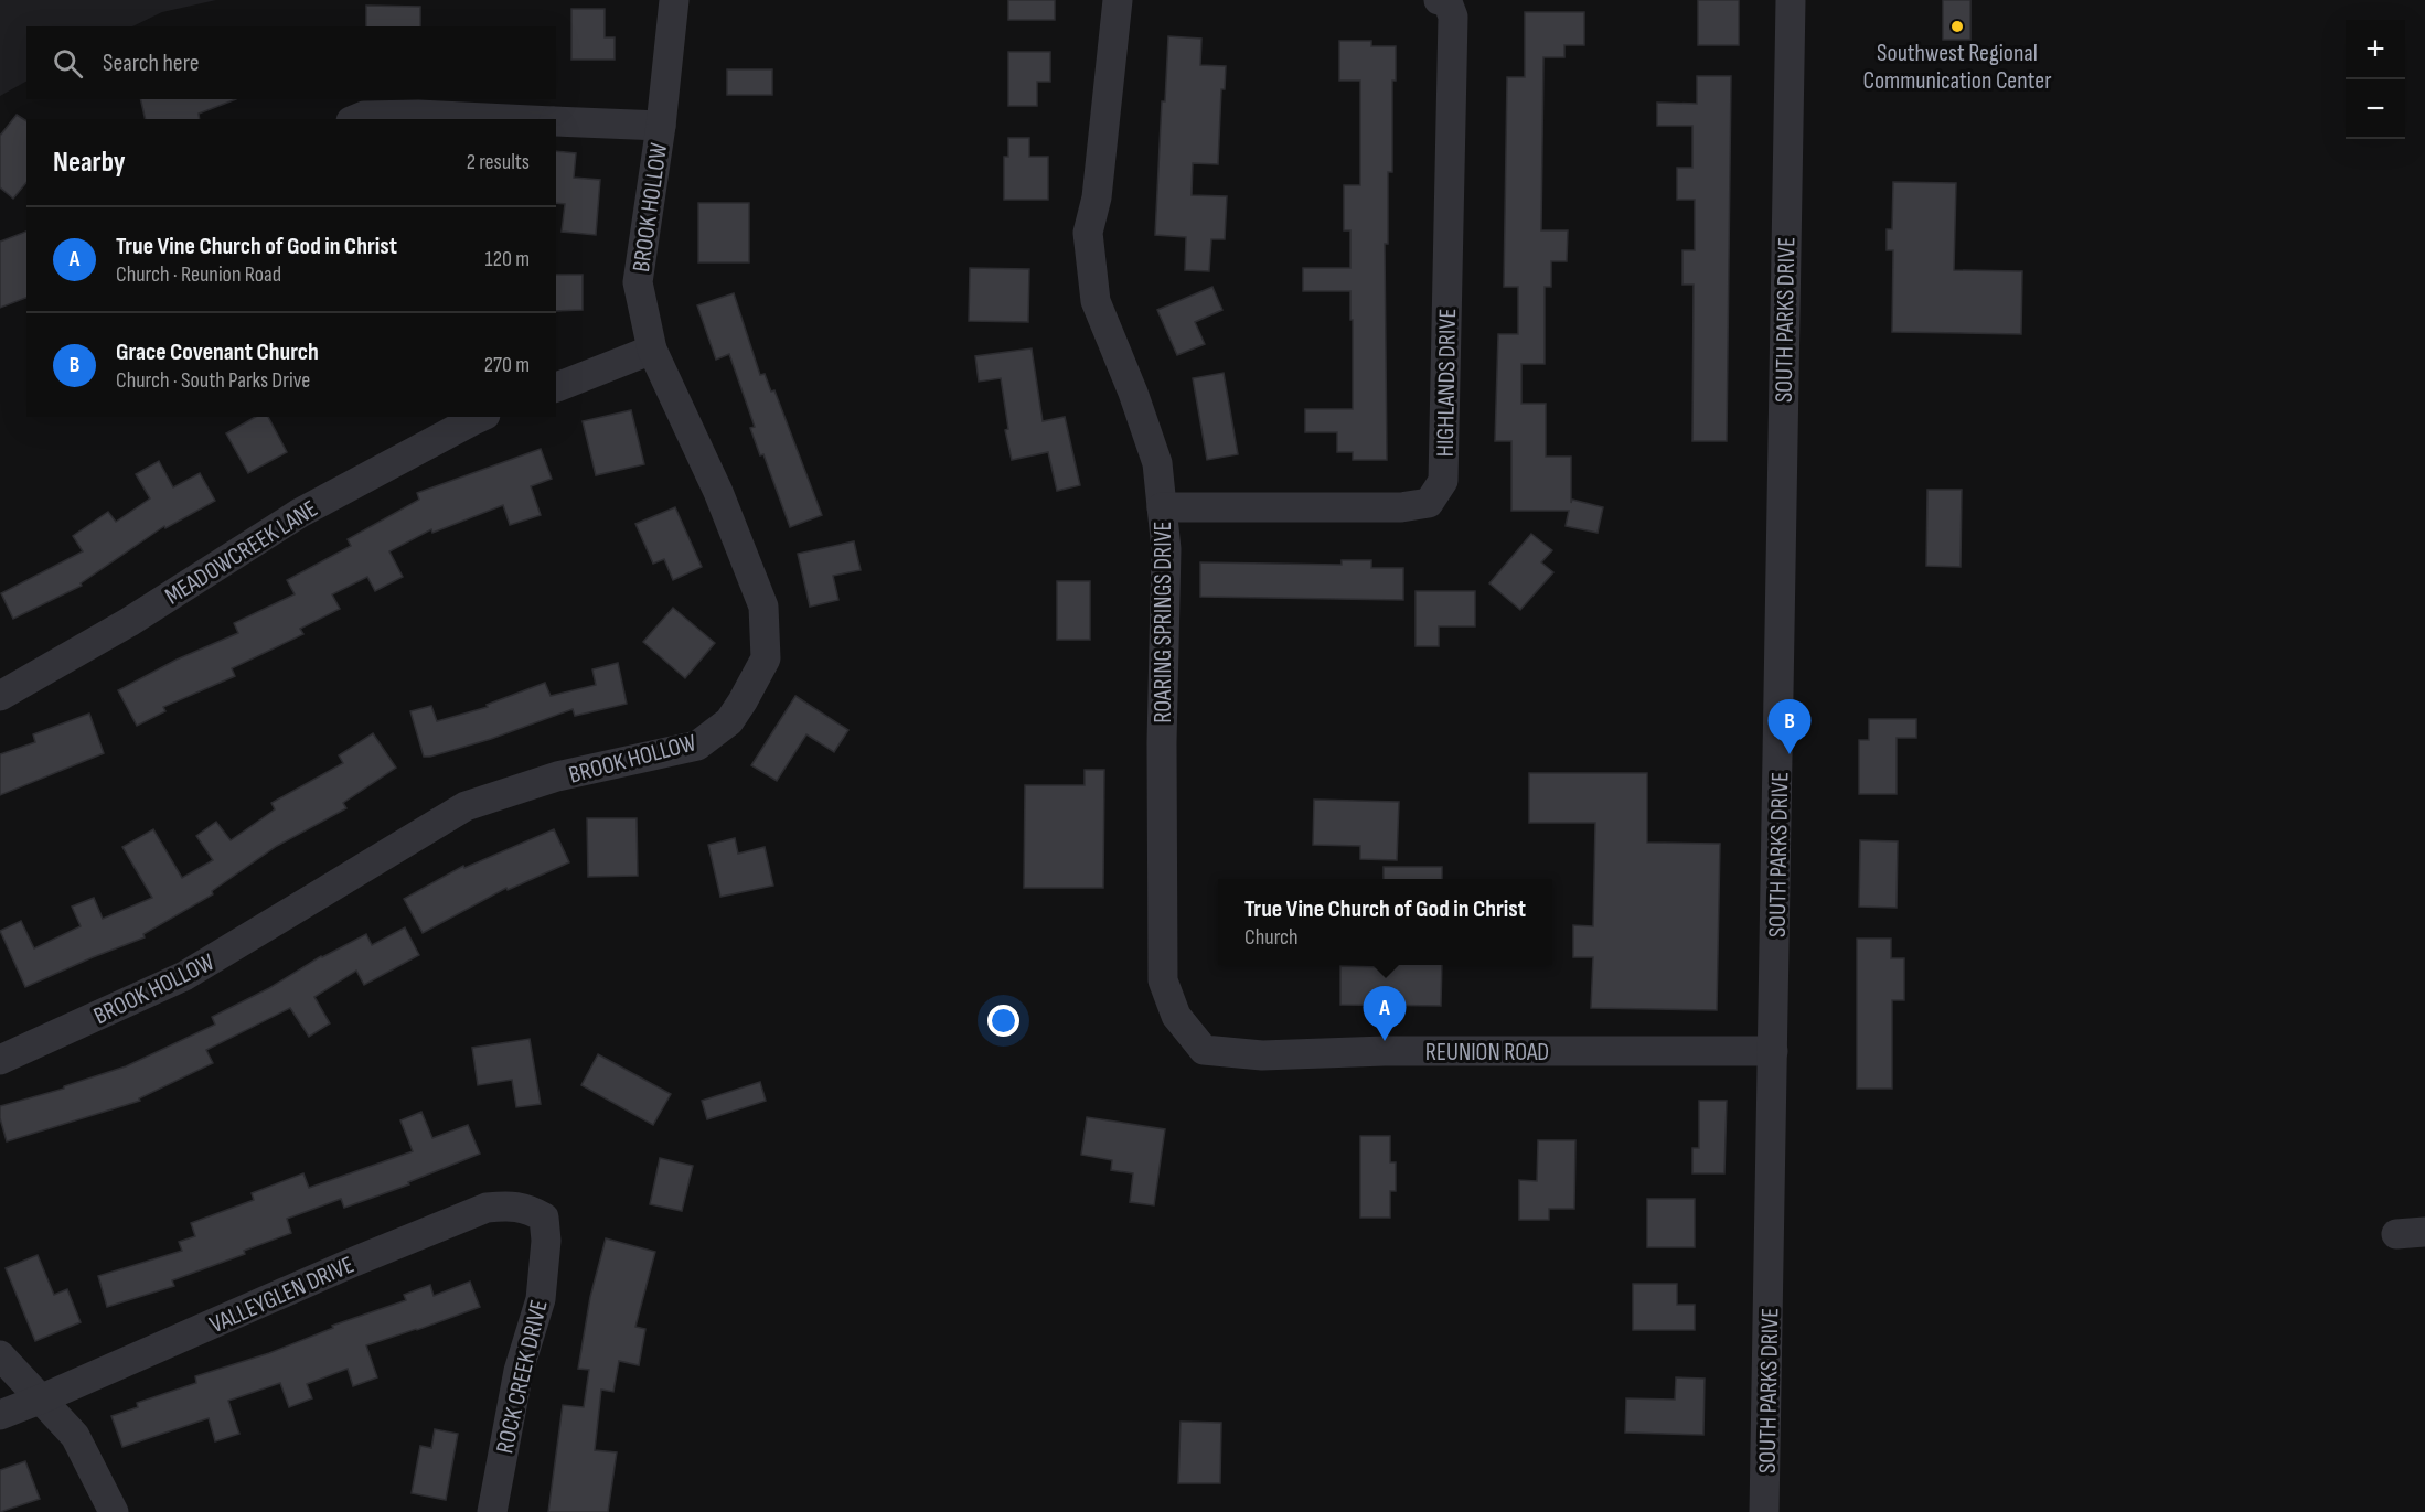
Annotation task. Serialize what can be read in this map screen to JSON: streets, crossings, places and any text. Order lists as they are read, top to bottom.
{
  "streets": {
    "street": [
      "BROOK HOLLOW",
      "SOUTH PARKS DRIVE",
      "HIGHLANDS DRIVE",
      "MEADOWCREEK LANE",
      "ROARING SPRINGS DRIVE",
      "REUNION ROAD",
      "VALLEYGLEN DRIVE",
      "ROCK CREEK DRIVE"
    ]
  },
  "crossings": [
    ["SOUTH PARKS DRIVE", "REUNION ROAD"],
    ["HIGHLANDS DRIVE", "ROARING SPRINGS DRIVE"],
    ["ROARING SPRINGS DRIVE", "REUNION ROAD"],
    ["VALLEYGLEN DRIVE", "ROCK CREEK DRIVE"]
  ],
  "places": ["Southwest Regional Communication Center"],
  "page": {
    "map_buttons": ["+", "−"],
    "search": "Search here",
    "heading": ["Nearby", "2 results"],
    "list": [
      {
        "mark": "A",
        "name": "True Vine Church of God in Christ",
        "note": "Church · Reunion Road",
        "value": "120 m"
      },
      {
        "mark": "B",
        "name": "Grace Covenant Church",
        "note": "Church · South Parks Drive",
        "value": "270 m"
      }
    ],
    "pins": ["B", "A"],
    "popup": ["True Vine Church of God in Christ", "Church"]
  }
}
